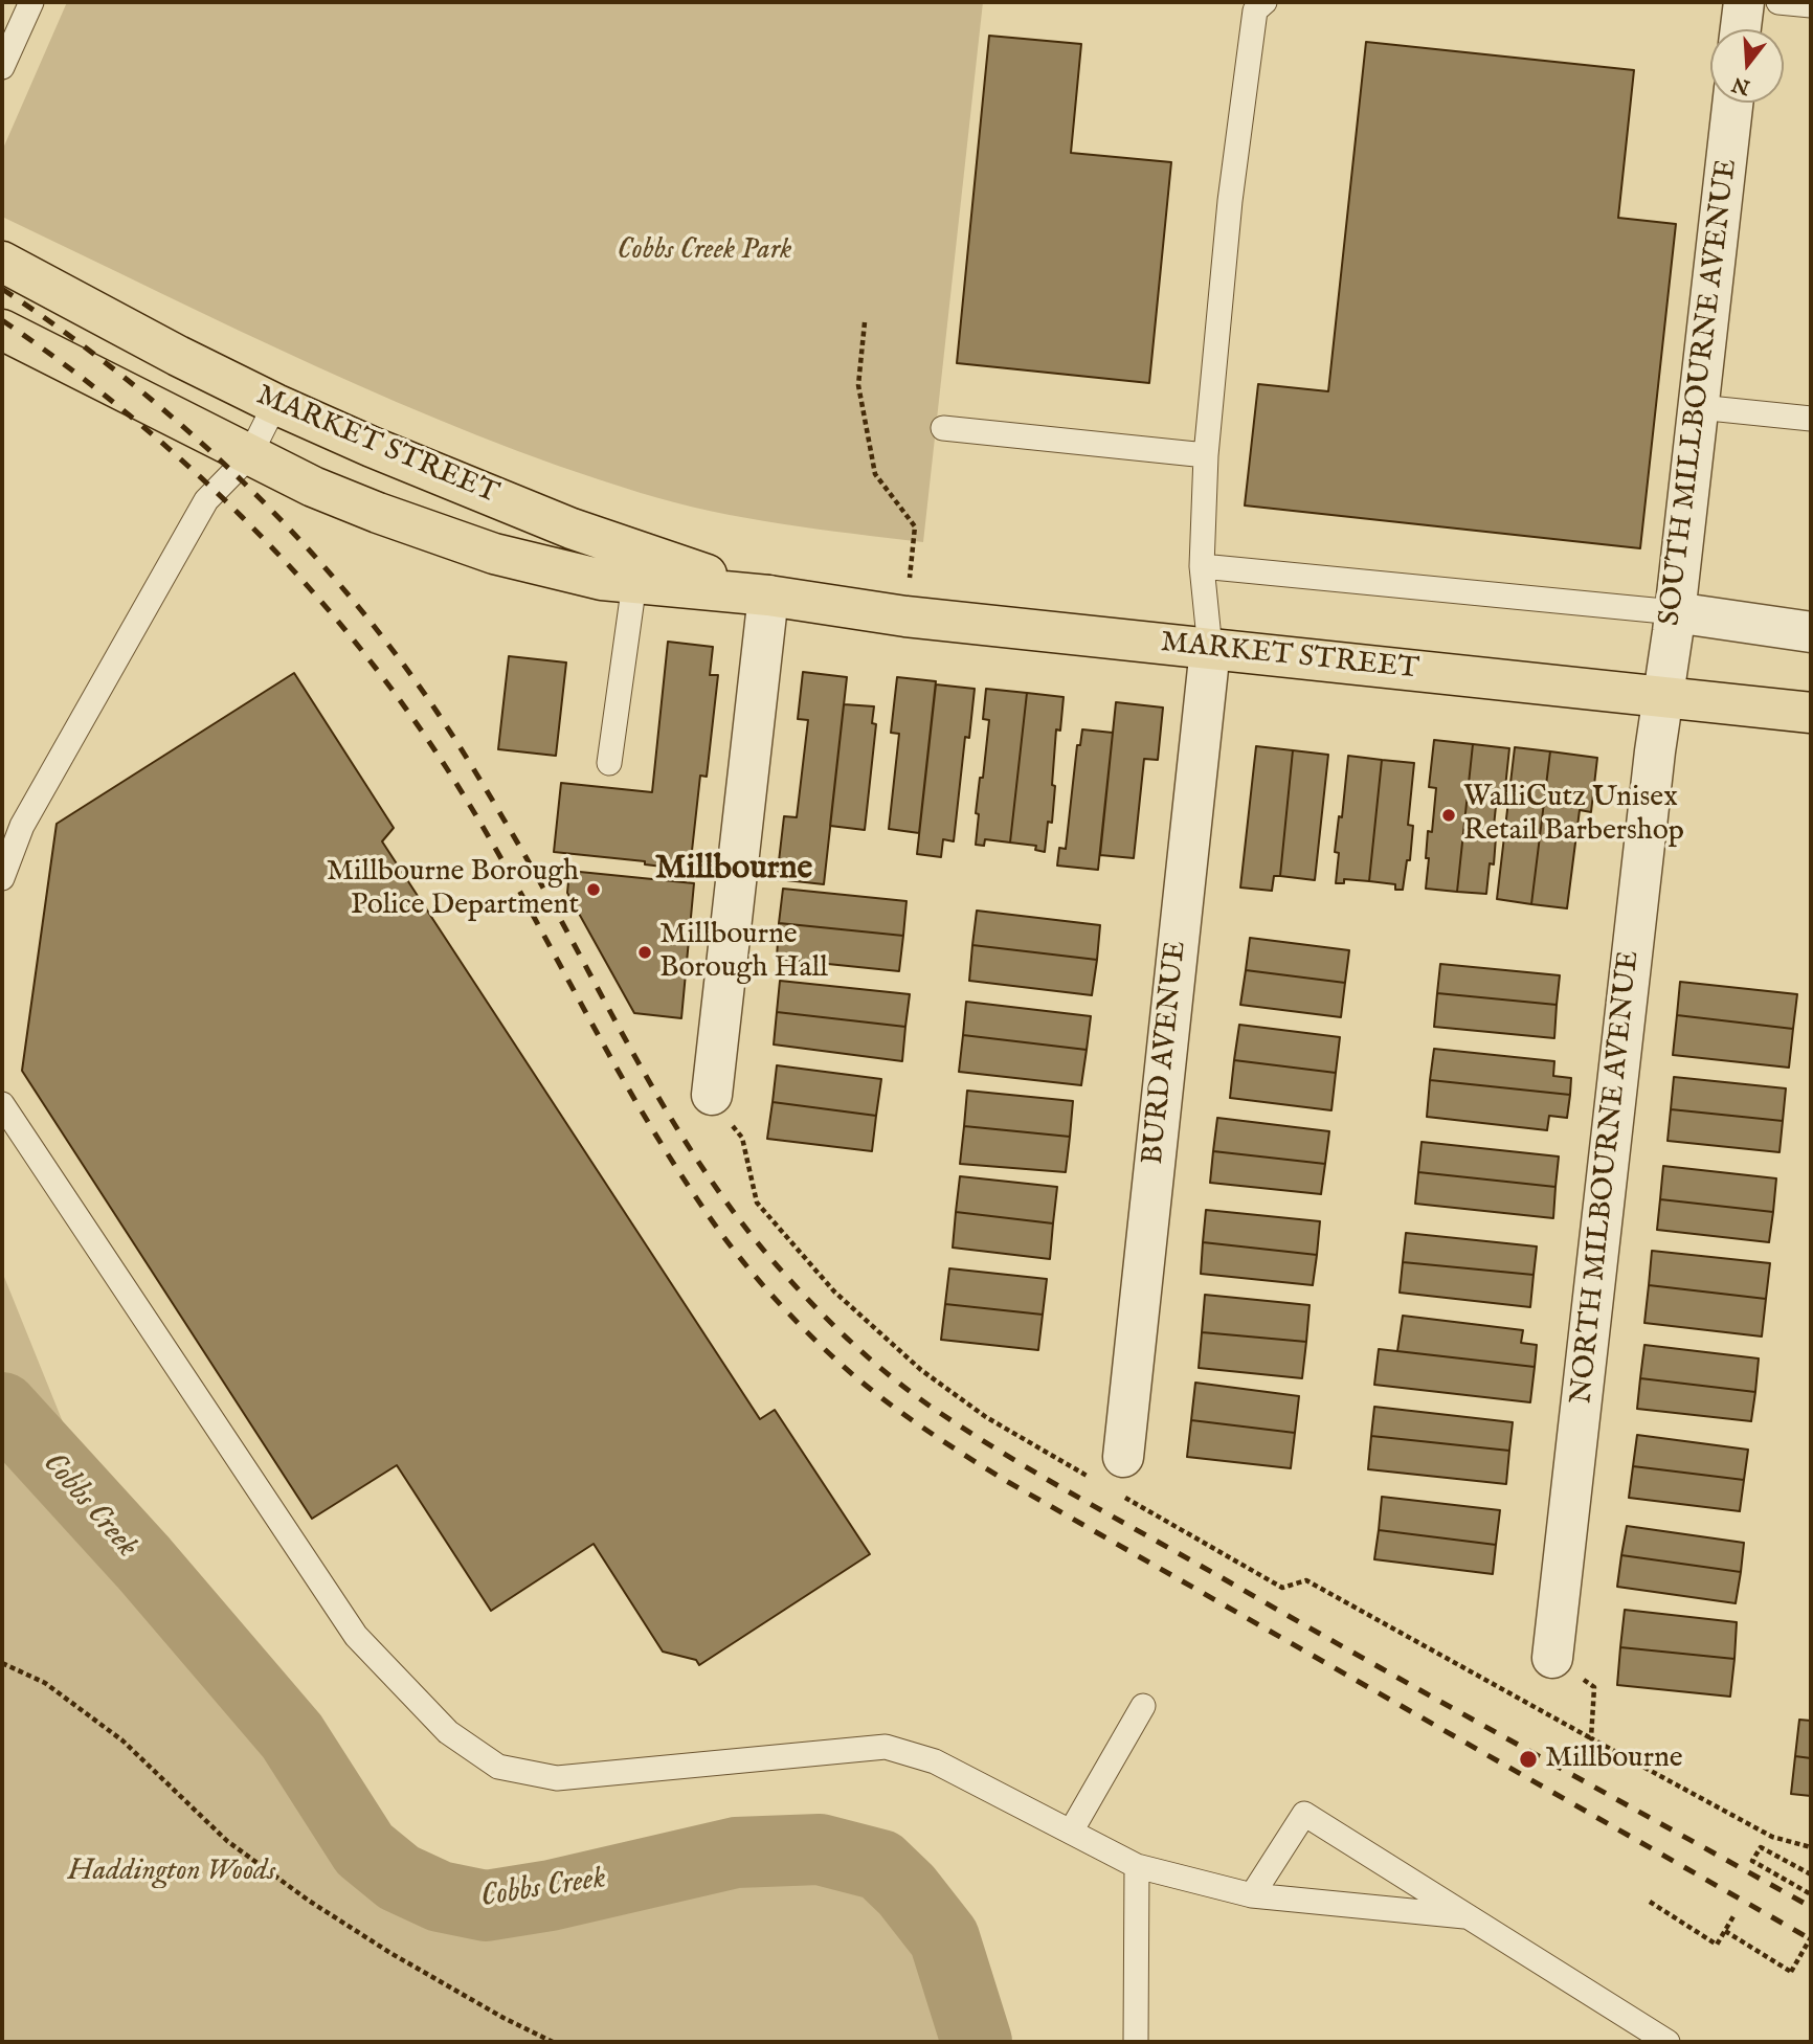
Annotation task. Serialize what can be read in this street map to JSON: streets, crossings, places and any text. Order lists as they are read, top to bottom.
{
  "streets": {
    "main road": ["MARKET STREET"],
    "street": ["SOUTH MILLBOURNE AVENUE", "BURD AVENUE", "NORTH MILBOURNE AVENUE"]
  },
  "crossings": [
    ["SOUTH MILLBOURNE AVENUE", "MARKET STREET"],
    ["SOUTH MILLBOURNE AVENUE", "NORTH MILBOURNE AVENUE"],
    ["MARKET STREET", "BURD AVENUE"],
    ["MARKET STREET", "NORTH MILBOURNE AVENUE"]
  ],
  "districts": ["Millbourne"],
  "water": ["Cobbs Creek"],
  "parks": ["Cobbs Creek Park", "Haddington Woods"],
  "places": [
    "WalliCutz Unisex Retail Barbershop",
    "Millbourne Borough Police Department",
    "Millbourne Borough Hall",
    "Millbourne"
  ],
  "north": "bottom"
}
